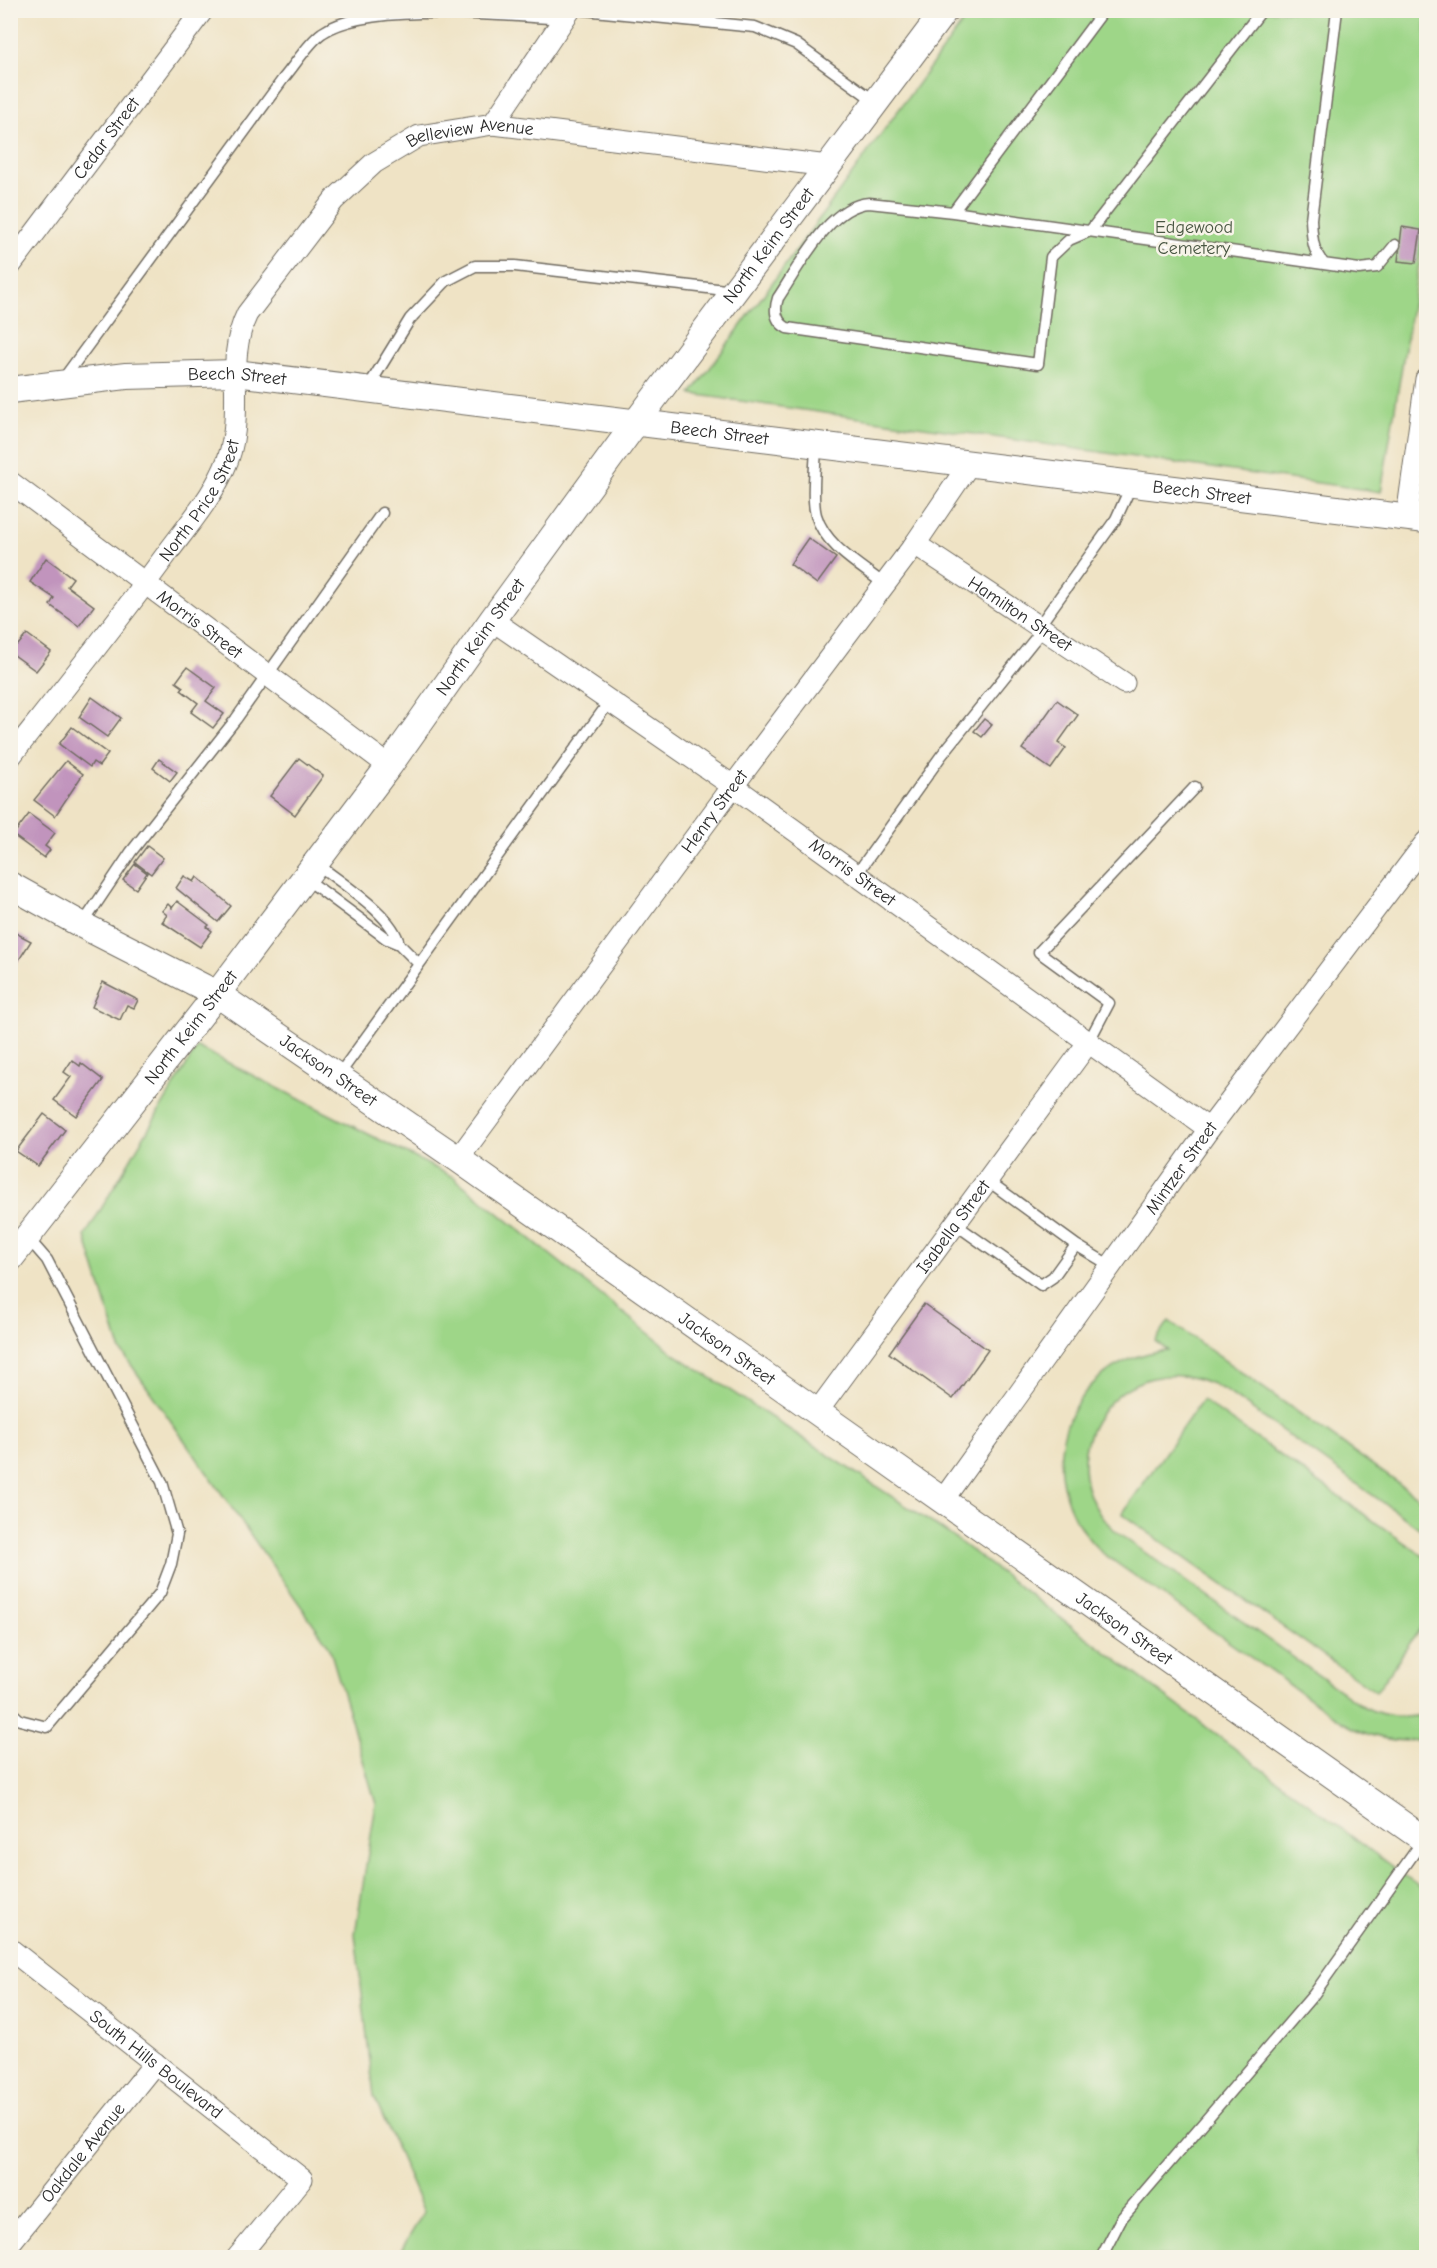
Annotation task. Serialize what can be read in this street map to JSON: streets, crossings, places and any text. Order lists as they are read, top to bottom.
{
  "streets": {
    "street": [
      "Cedar Street",
      "Belleview Avenue",
      "North Keim Street",
      "Beech Street",
      "North Price Street",
      "Hamilton Street",
      "Morris Street",
      "Henry Street",
      "Jackson Street",
      "Mintzer Street",
      "Isabella Street",
      "South Hills Boulevard",
      "Oakdale Avenue"
    ]
  },
  "crossings": [
    ["Belleview Avenue", "North Keim Street"],
    ["Belleview Avenue", "Beech Street"],
    ["Belleview Avenue", "North Price Street"],
    ["North Keim Street", "Beech Street"],
    ["North Keim Street", "Morris Street"],
    ["North Keim Street", "Jackson Street"],
    ["Beech Street", "North Price Street"],
    ["Beech Street", "Henry Street"],
    ["North Price Street", "Morris Street"],
    ["Hamilton Street", "Henry Street"],
    ["Morris Street", "Henry Street"],
    ["Morris Street", "Mintzer Street"],
    ["Morris Street", "Isabella Street"],
    ["Henry Street", "Jackson Street"],
    ["Jackson Street", "Mintzer Street"],
    ["Jackson Street", "Isabella Street"],
    ["South Hills Boulevard", "Oakdale Avenue"]
  ],
  "parks": ["Edgewood Cemetery"]
}
